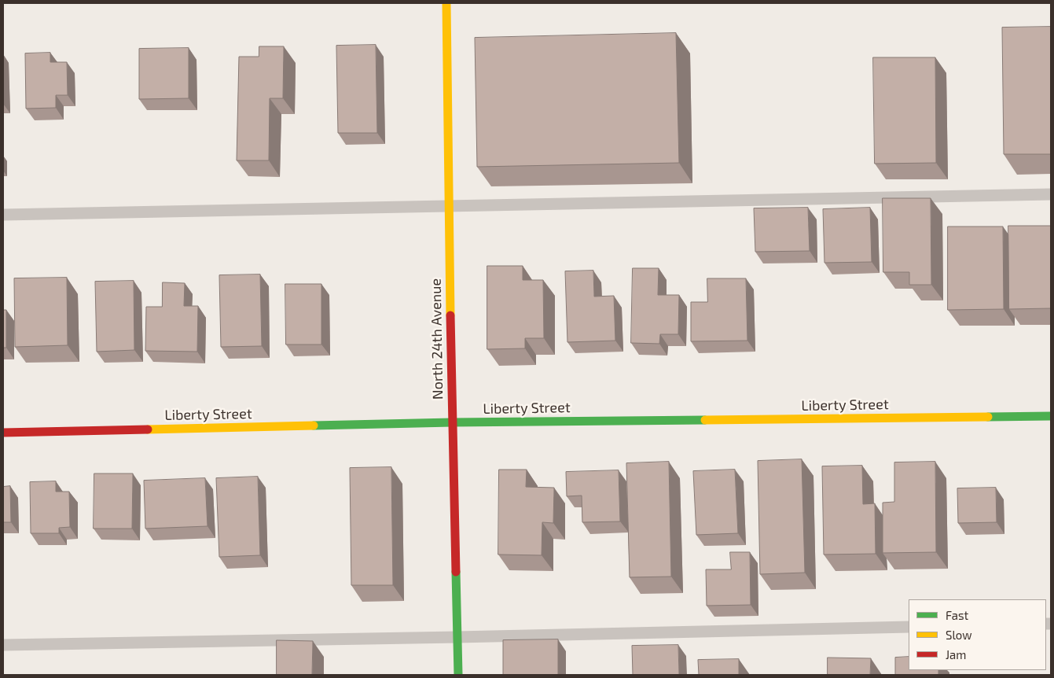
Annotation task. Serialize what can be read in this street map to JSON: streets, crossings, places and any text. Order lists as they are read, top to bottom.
{
  "streets": {
    "street": ["North 24th Avenue", "Liberty Street"]
  },
  "crossings": [
    ["North 24th Avenue", "Liberty Street"]
  ],
  "legend": ["Fast", "Slow", "Jam"]
}
